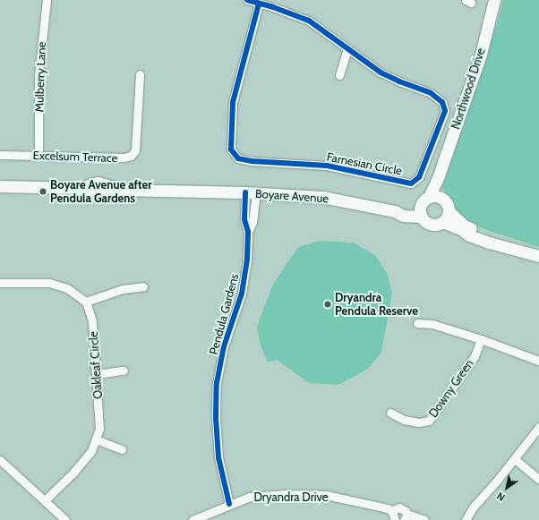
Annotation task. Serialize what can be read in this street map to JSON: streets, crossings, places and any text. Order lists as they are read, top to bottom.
{
  "streets": {
    "street": [
      "Mulberry Lane",
      "Northwood Drive",
      "Excelsum Terrace",
      "Farnesian Circle",
      "Boyare Avenue",
      "Pendula Gardens",
      "Oakleaf Circle",
      "Downy Green",
      "Dryandra Drive"
    ]
  },
  "crossings": [
    ["Mulberry Lane", "Excelsum Terrace"],
    ["Northwood Drive", "Boyare Avenue"],
    ["Boyare Avenue", "Pendula Gardens"],
    ["Pendula Gardens", "Dryandra Drive"]
  ],
  "places": ["Boyare Avenue after Pendula Gardens", "Dryandra Pendula Reserve"],
  "north": "bottom left"
}
